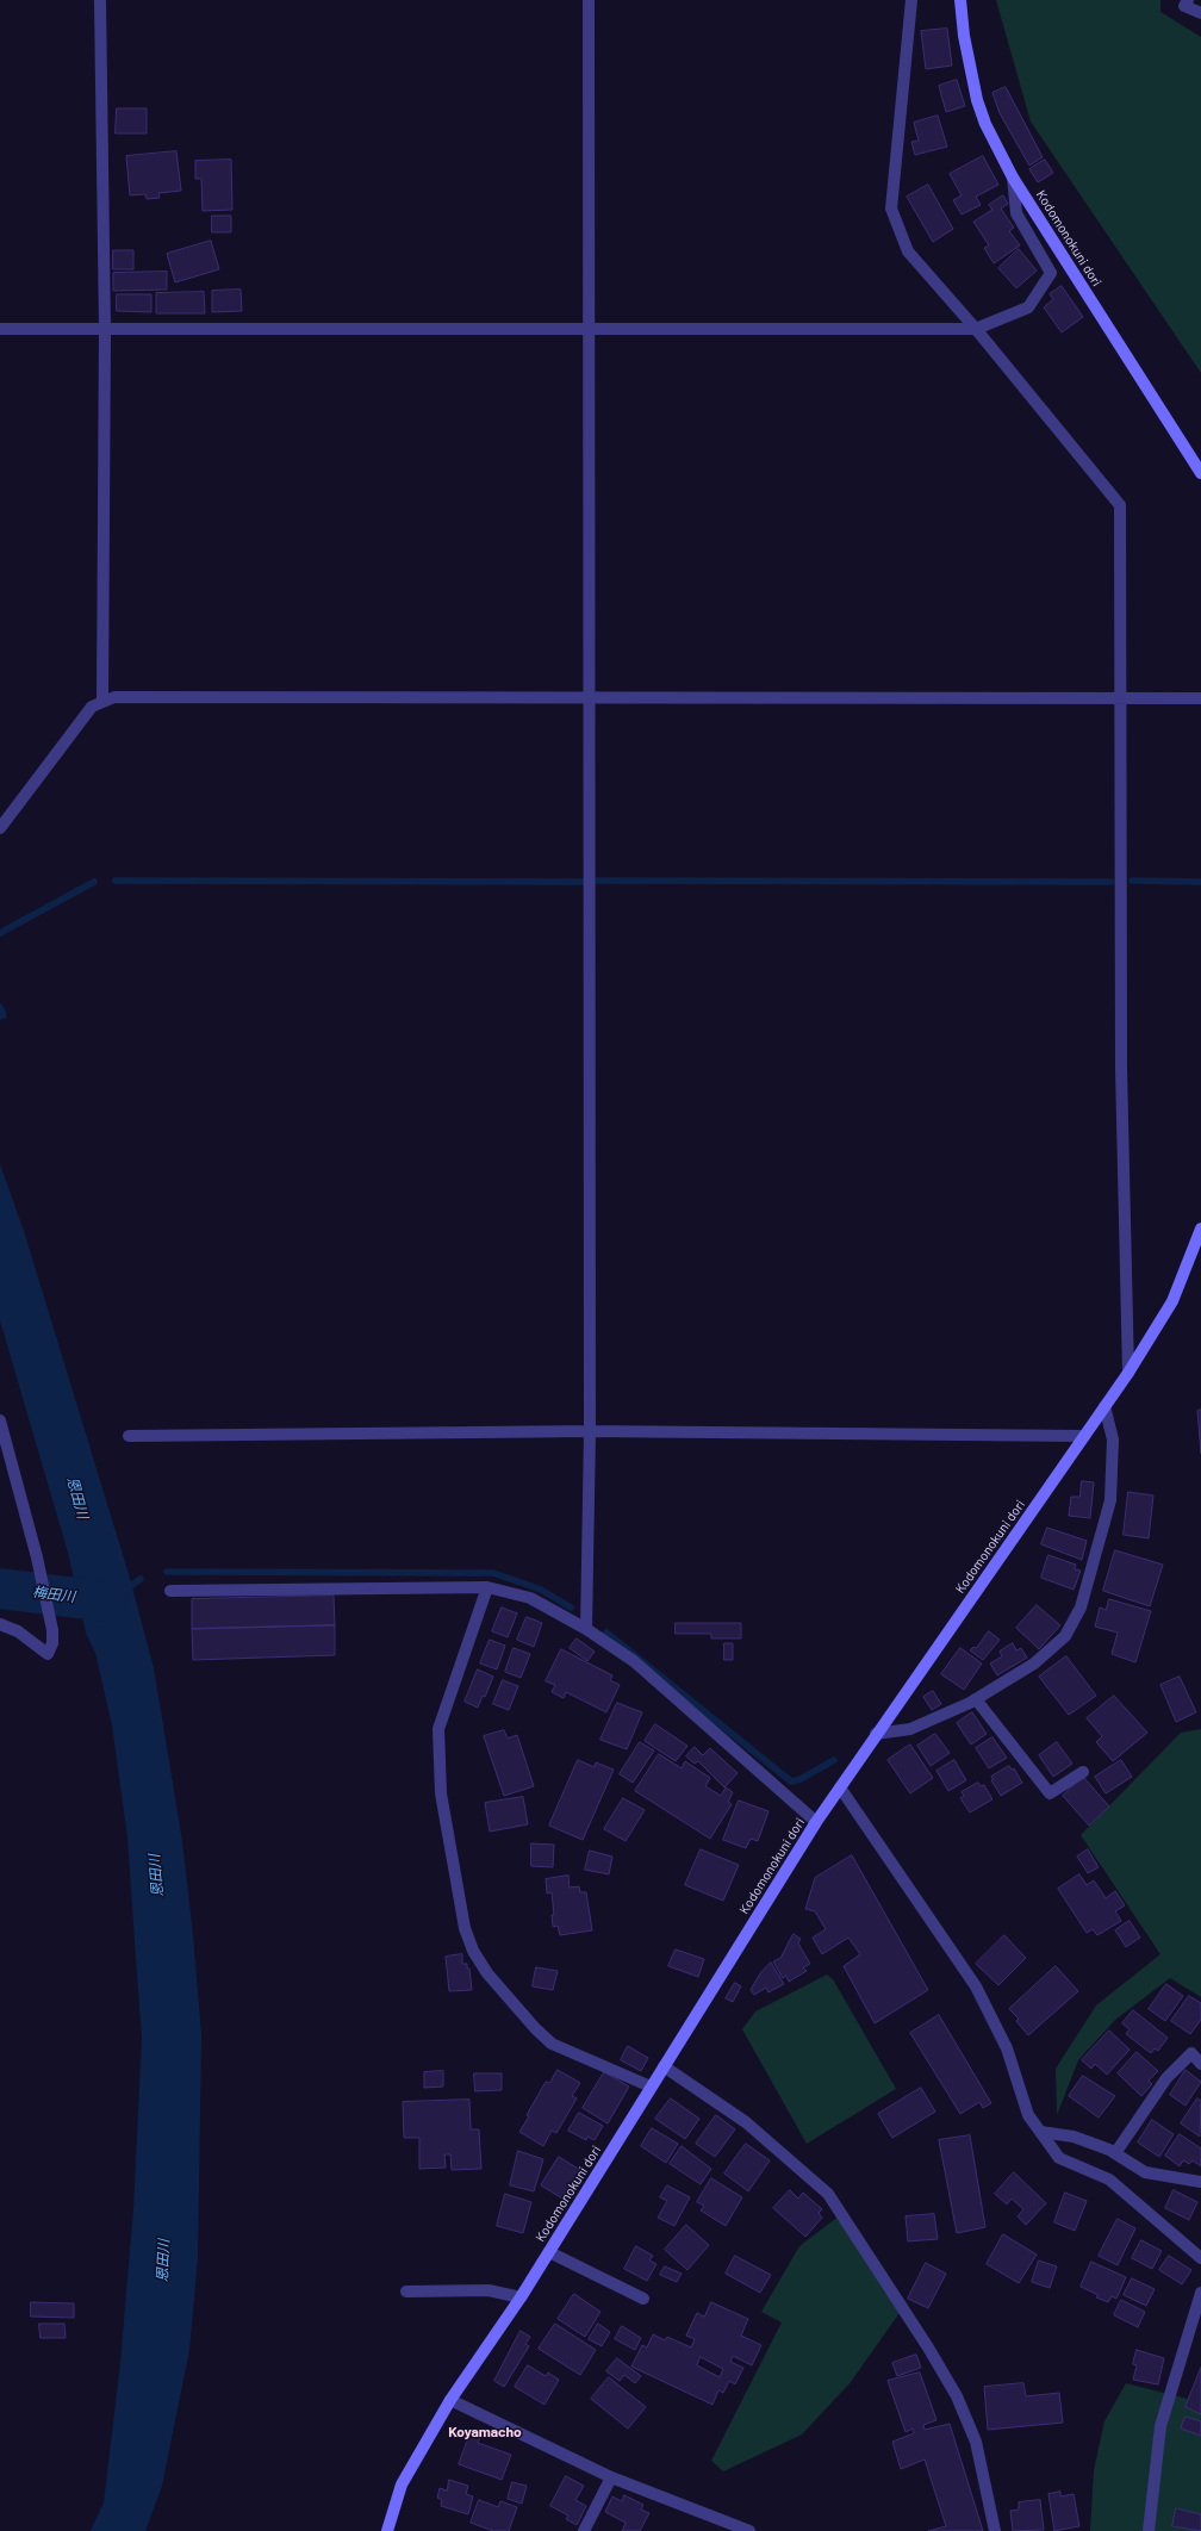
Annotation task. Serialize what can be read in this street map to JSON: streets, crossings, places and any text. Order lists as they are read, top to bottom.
{
  "streets": {
    "main road": ["Kodomonokuni dori"]
  },
  "districts": ["Koyamacho"],
  "water": ["恩田川", "梅田川"]
}
